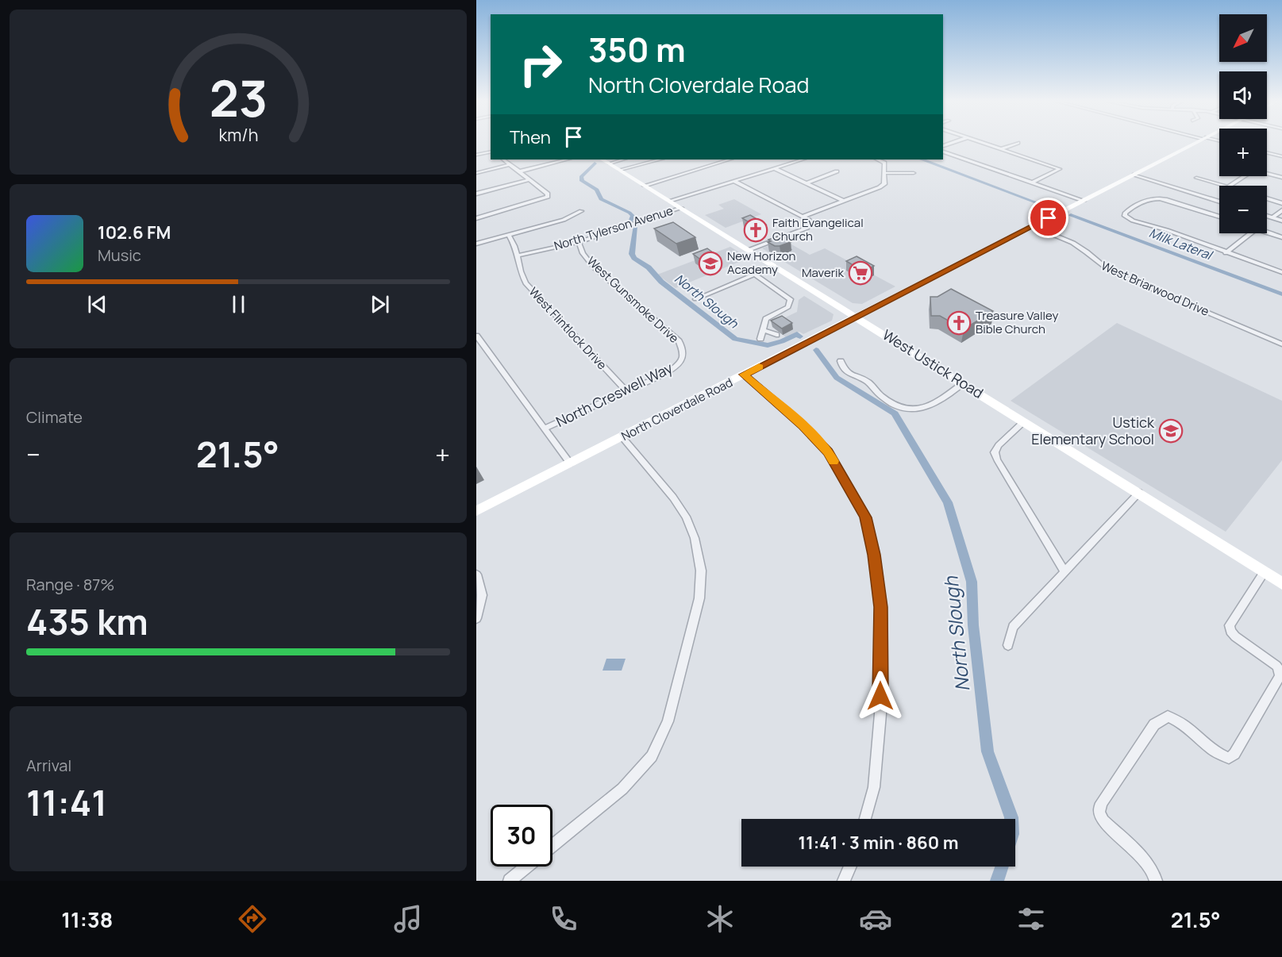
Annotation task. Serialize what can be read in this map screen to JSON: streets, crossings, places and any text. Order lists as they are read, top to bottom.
{
  "streets": {
    "main road": ["West Ustick Road", "North Cloverdale Road"],
    "street": [
      "North Tylerson Avenue",
      "West Briarwood Drive",
      "West Gunsmoke Drive",
      "West Flintlock Drive",
      "North Creswell Way"
    ]
  },
  "crossings": [
    ["North Tylerson Avenue", "West Gunsmoke Drive"],
    ["North Tylerson Avenue", "West Flintlock Drive"],
    ["North Tylerson Avenue", "West Ustick Road"],
    ["West Briarwood Drive", "North Cloverdale Road"],
    ["West Gunsmoke Drive", "North Creswell Way"],
    ["West Flintlock Drive", "North Creswell Way"],
    ["West Ustick Road", "North Cloverdale Road"]
  ],
  "water": ["Milk Lateral", "North Slough"],
  "places": {
    "church": ["Faith Evangelical Church", "Treasure Valley Bible Church"],
    "school or university": ["New Horizon Academy", "Ustick Elementary School"],
    "supermarket": ["Maverik"]
  },
  "north": "bottom left",
  "page": {
    "map_buttons": ["+", "−"],
    "turn": ["350 m", "North Cloverdale Road"],
    "then": "Then",
    "song": ["102.6 FM", "Music"],
    "tile": [
      "Climate",
      ["Range · 87%", "435 km"],
      ["Arrival", "11:41"]
    ],
    "heat": ["−", "21.5°", "+"],
    "limit": "30",
    "trip": "11:41 · 3 min · 860 m",
    "tabs": ["11:38", "21.5°"],
    "gauge": ["23", "km/h"]
  }
}
